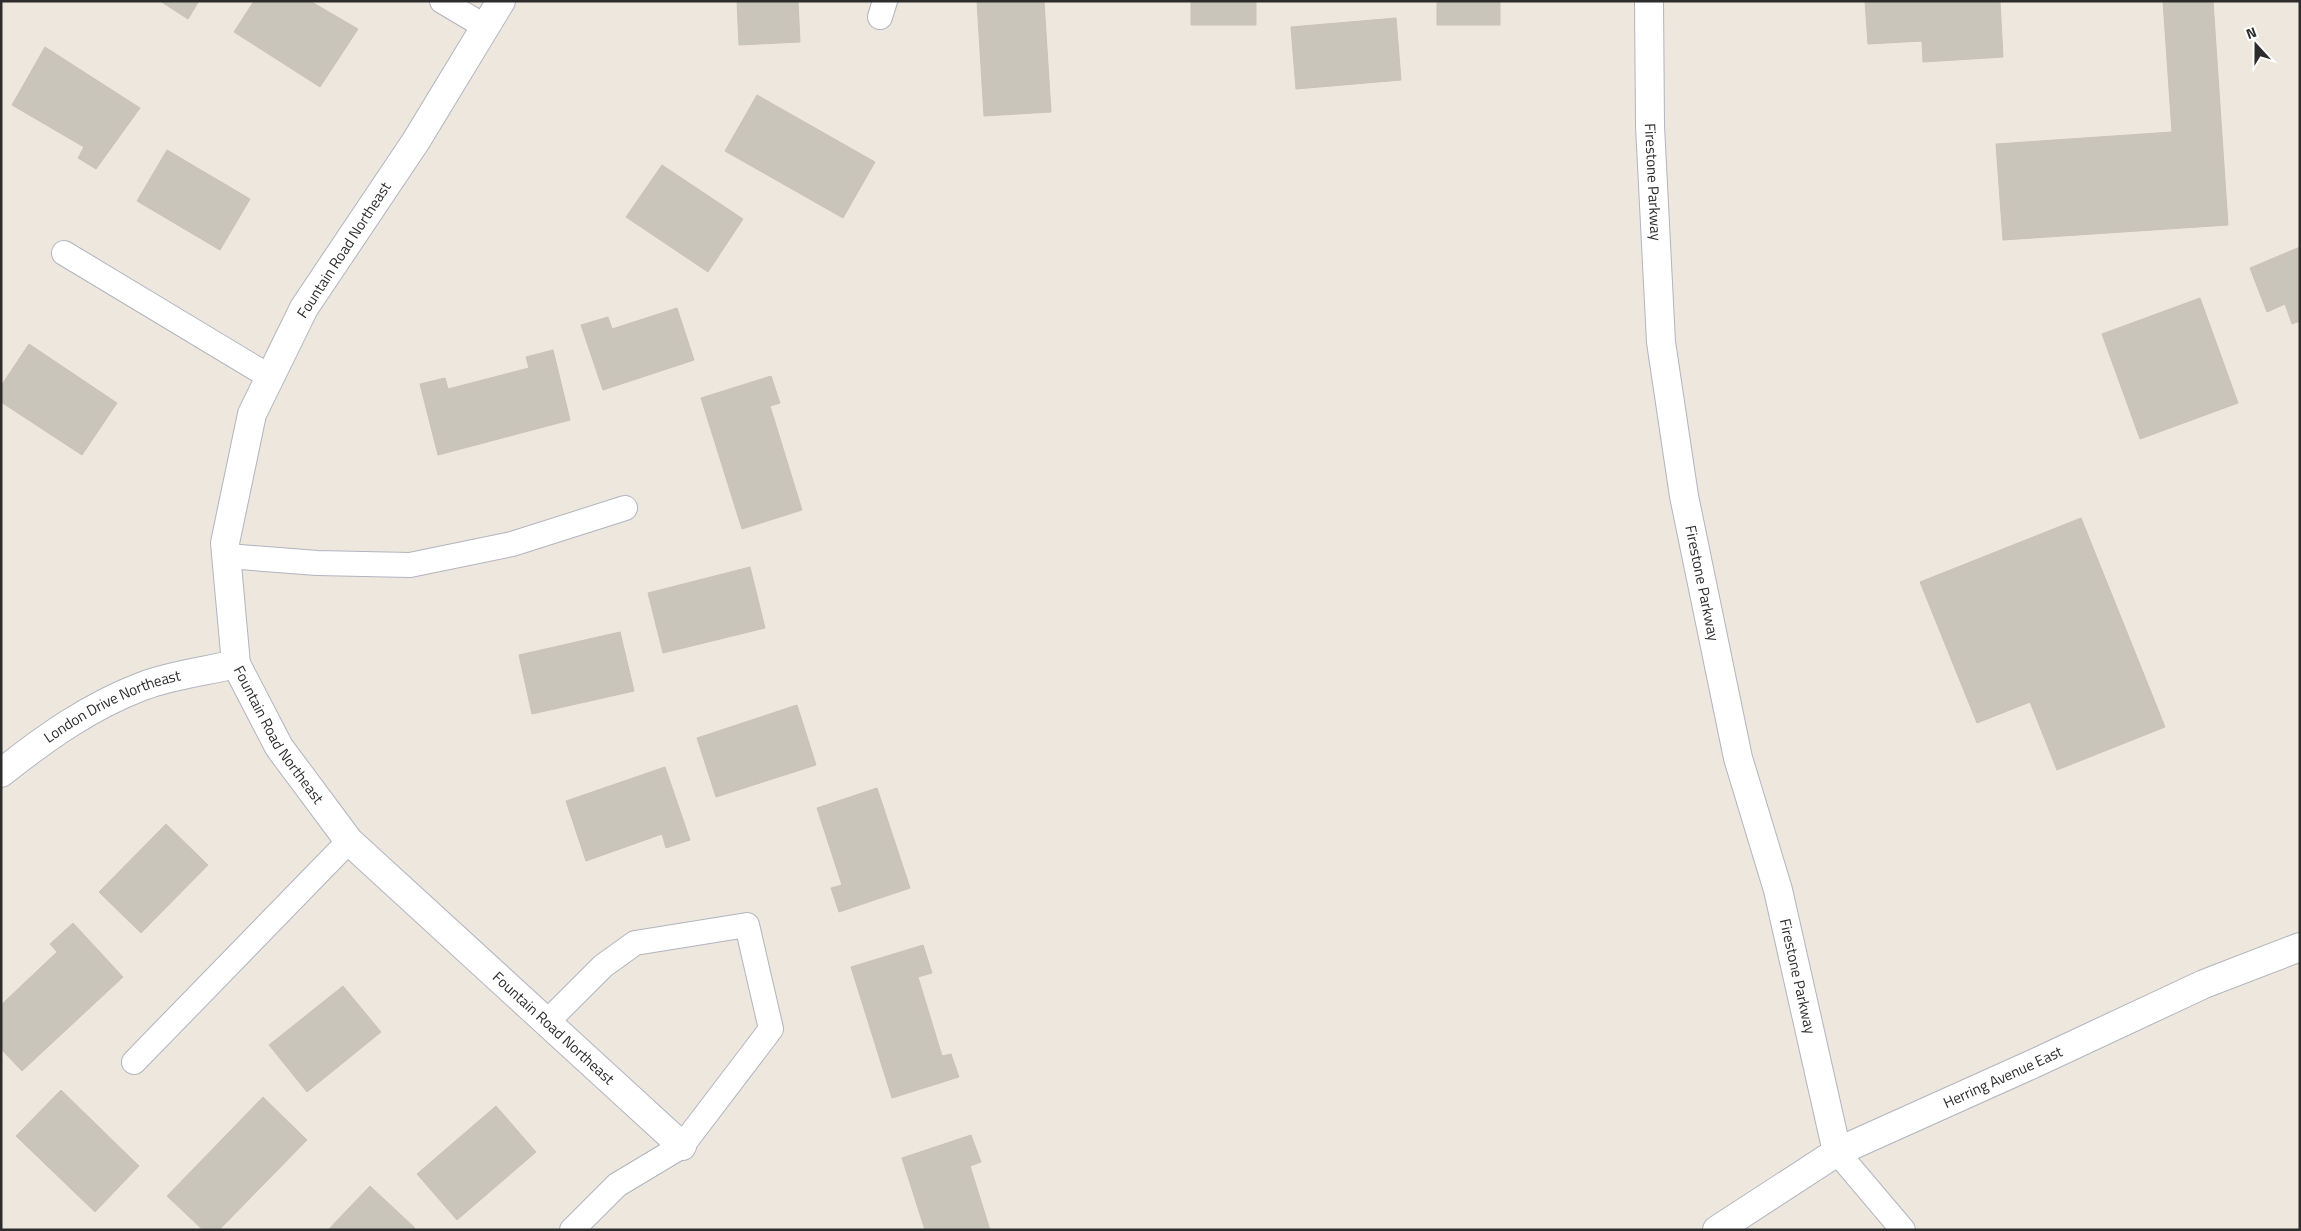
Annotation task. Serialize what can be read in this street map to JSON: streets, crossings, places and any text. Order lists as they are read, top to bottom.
{
  "streets": {
    "street": [
      "Firestone Parkway",
      "Fountain Road Northeast",
      "London Drive Northeast",
      "Herring Avenue East"
    ]
  },
  "crossings": [
    ["Firestone Parkway", "Herring Avenue East"],
    ["Fountain Road Northeast", "London Drive Northeast"]
  ],
  "north": "top"
}
